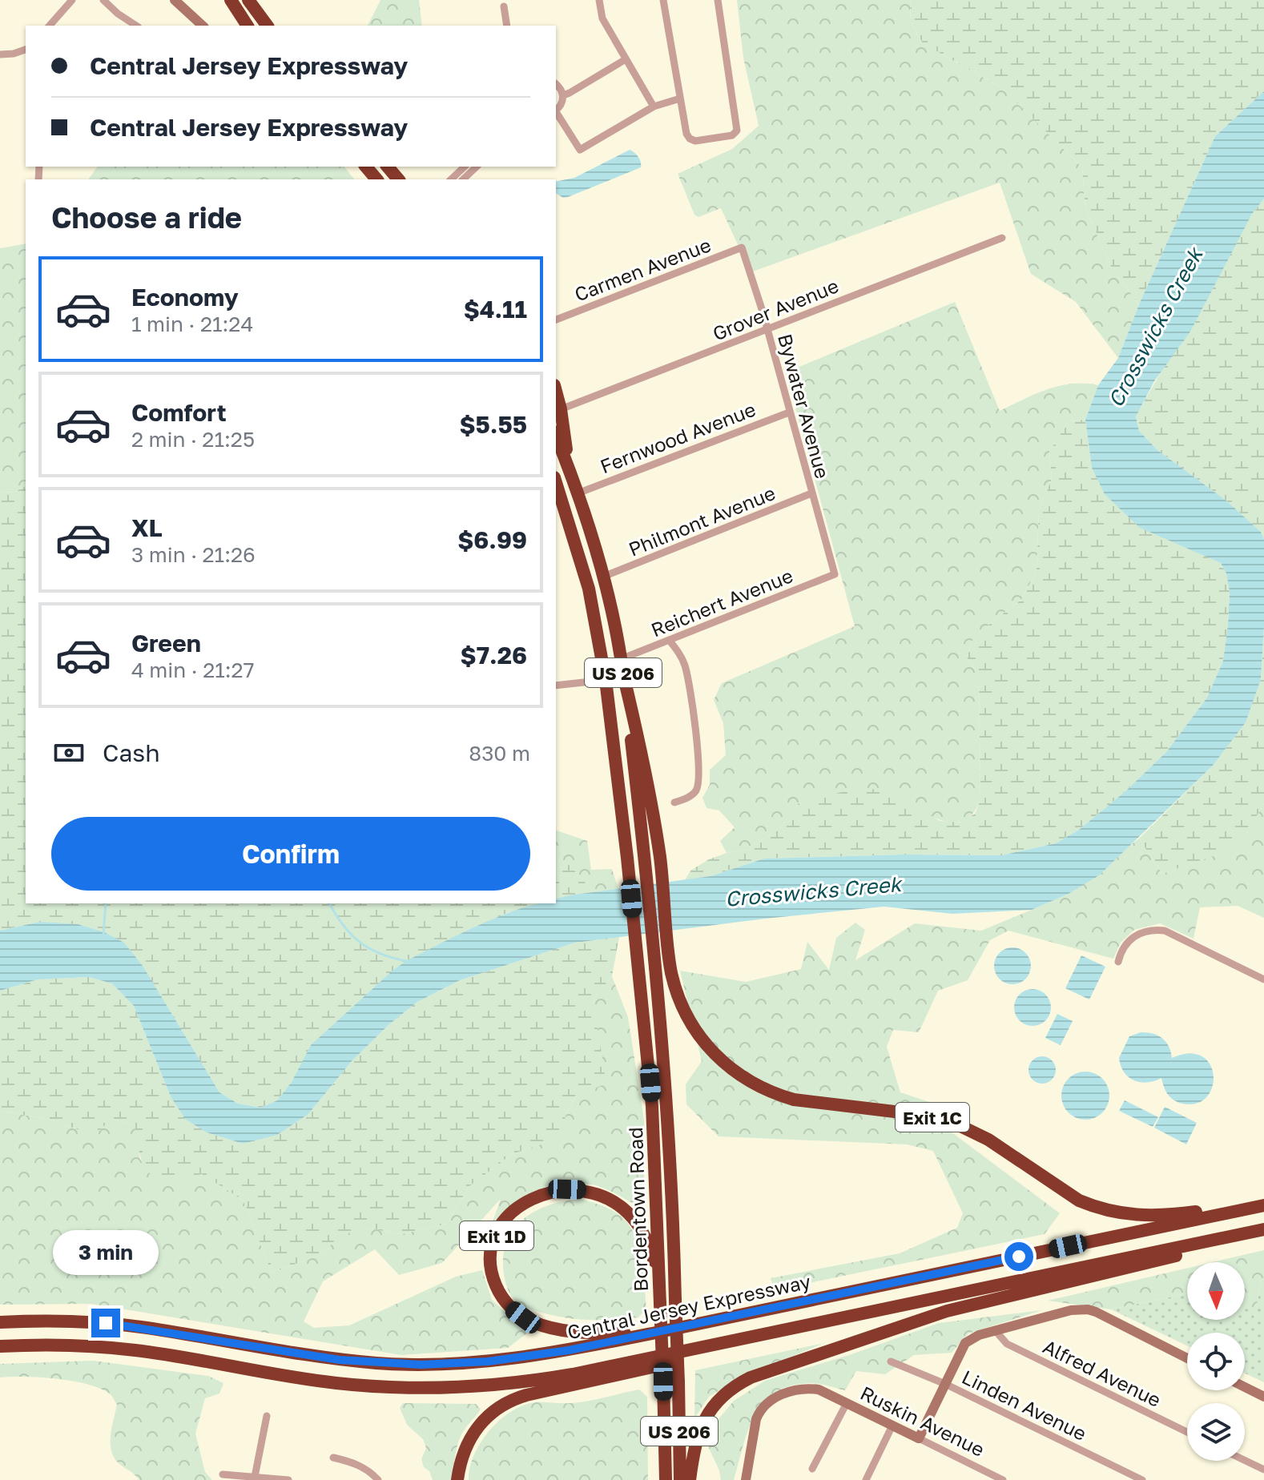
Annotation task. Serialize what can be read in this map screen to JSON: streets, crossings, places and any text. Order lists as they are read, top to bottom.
{
  "streets": {
    "highway": [
      "US 206",
      "Exit 1C",
      "Bordentown Road",
      "Exit 1D",
      "Central Jersey Expressway"
    ],
    "street": [
      "Carmen Avenue",
      "Grover Avenue",
      "Bywater Avenue",
      "Fernwood Avenue",
      "Philmont Avenue",
      "Reichert Avenue",
      "Alfred Avenue",
      "Linden Avenue",
      "Ruskin Avenue"
    ]
  },
  "crossings": [
    ["Carmen Avenue", "Bywater Avenue"],
    ["Grover Avenue", "Bywater Avenue"],
    ["Bywater Avenue", "Fernwood Avenue"],
    ["Bywater Avenue", "Philmont Avenue"],
    ["Bywater Avenue", "Reichert Avenue"],
    ["Fernwood Avenue", "US 206"],
    ["Philmont Avenue", "US 206"],
    ["Reichert Avenue", "US 206"],
    ["US 206", "Exit 1C"],
    ["US 206", "Bordentown Road"],
    ["Exit 1C", "Bordentown Road"],
    ["Exit 1C", "Central Jersey Expressway"],
    ["Bordentown Road", "Exit 1D"],
    ["Exit 1D", "Central Jersey Expressway"]
  ],
  "water": ["Crosswicks Creek"],
  "north": "bottom",
  "page": {
    "banner": ["Central Jersey Expressway", "Central Jersey Expressway"],
    "heading": "Choose a ride",
    "list": [
      {
        "name": "Economy",
        "note": "1 min · 21:24",
        "value": "$4.11"
      },
      {
        "name": "Comfort",
        "note": "2 min · 21:25",
        "value": "$5.55"
      },
      {
        "name": "XL",
        "note": "3 min · 21:26",
        "value": "$6.99"
      },
      {
        "name": "Green",
        "note": "4 min · 21:27",
        "value": "$7.26"
      }
    ],
    "pay": ["Cash", "830 m"],
    "buttons": "Confirm",
    "bubble": "3 min"
  }
}
